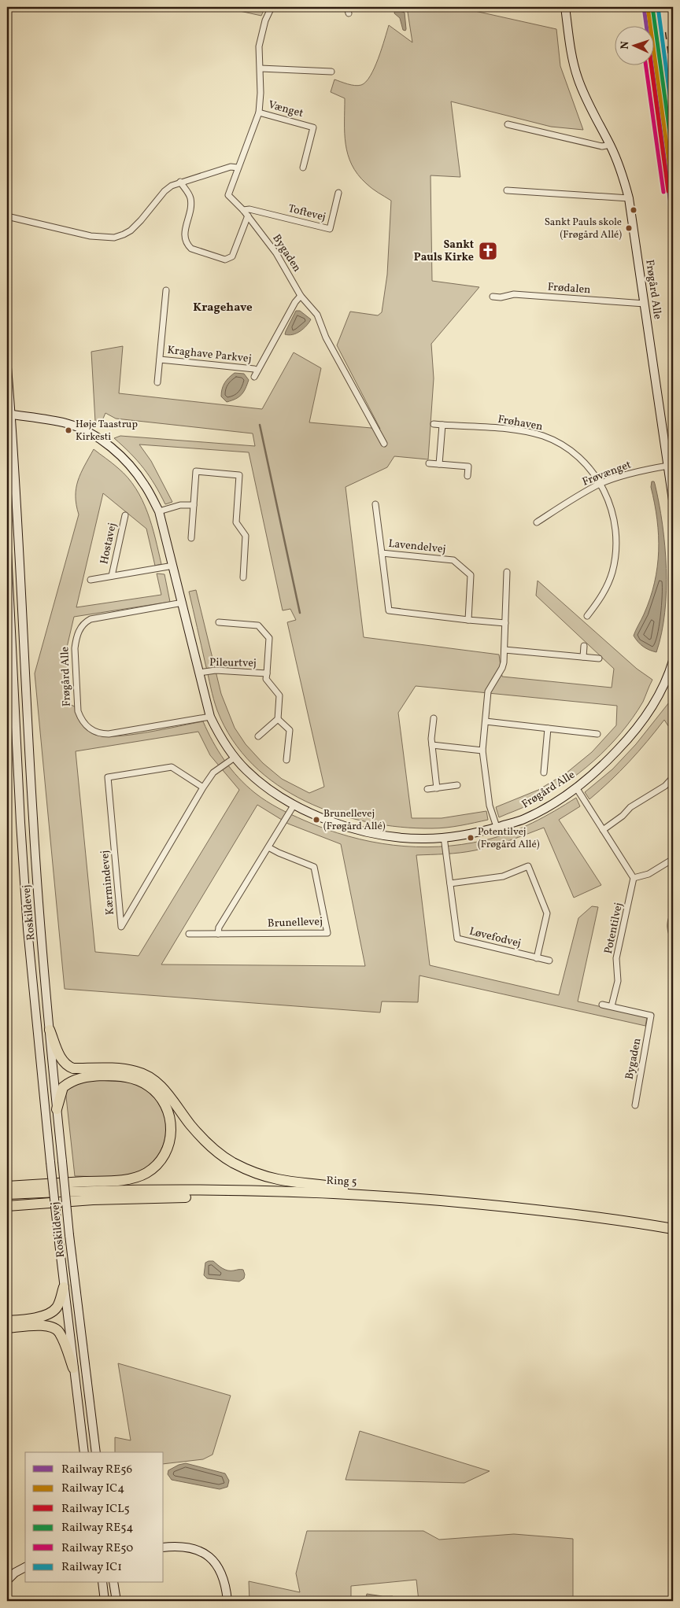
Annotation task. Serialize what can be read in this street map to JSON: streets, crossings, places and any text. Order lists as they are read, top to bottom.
{
  "streets": {
    "highway": ["Ring 5"],
    "main road": ["Frøgård Alle", "Roskildevej"],
    "street": [
      "Vænget",
      "Toftevej",
      "Bygaden",
      "Frødalen",
      "Kraghave Parkvej",
      "Frøhaven",
      "Frøvænget",
      "Hostavej",
      "Lavendelvej",
      "Pileurtvej",
      "Kærmindevej",
      "Brunellevej",
      "Potentilvej",
      "Løvefodvej"
    ]
  },
  "crossings": [
    ["Vænget", "Bygaden"],
    ["Toftevej", "Bygaden"],
    ["Bygaden", "Kraghave Parkvej"],
    ["Bygaden", "Potentilvej"],
    ["Frødalen", "Frøgård Alle"],
    ["Frøgård Alle", "Frøvænget"],
    ["Frøgård Alle", "Hostavej"],
    ["Frøgård Alle", "Pileurtvej"],
    ["Frøgård Alle", "Kærmindevej"],
    ["Frøgård Alle", "Roskildevej"],
    ["Frøgård Alle", "Løvefodvej"],
    ["Frøhaven", "Frøvænget"]
  ],
  "districts": ["Kragehave"],
  "places": {
    "other": [
      "Sankt Pauls skole (Frøgård Allé)",
      "Høje Taastrup Kirkesti",
      "Brunellevej (Frøgård Allé)",
      "Potentilvej (Frøgård Allé)"
    ],
    "church": ["Sankt Pauls Kirke"]
  },
  "lines": [
    "rail line RE56",
    "rail line IC4",
    "rail line RE54",
    "rail line IC1",
    "rail line ICL5",
    "rail line RE50"
  ],
  "legend": [
    "Railway RE56",
    "Railway IC4",
    "Railway ICL5",
    "Railway RE54",
    "Railway RE50",
    "Railway IC1"
  ],
  "north": "left"
}
